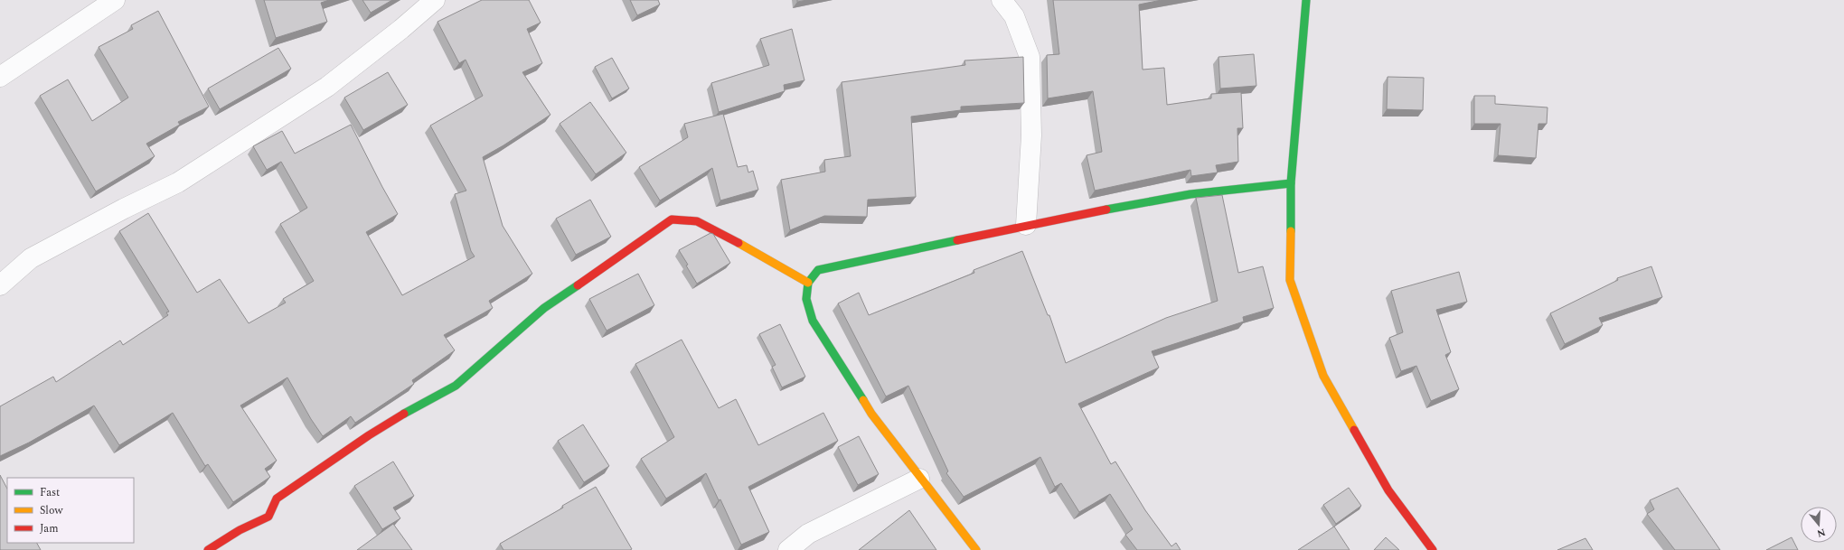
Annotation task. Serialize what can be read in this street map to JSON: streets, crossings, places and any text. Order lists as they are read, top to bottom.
{
  "legend": ["Fast", "Slow", "Jam"],
  "north": "bottom"
}
